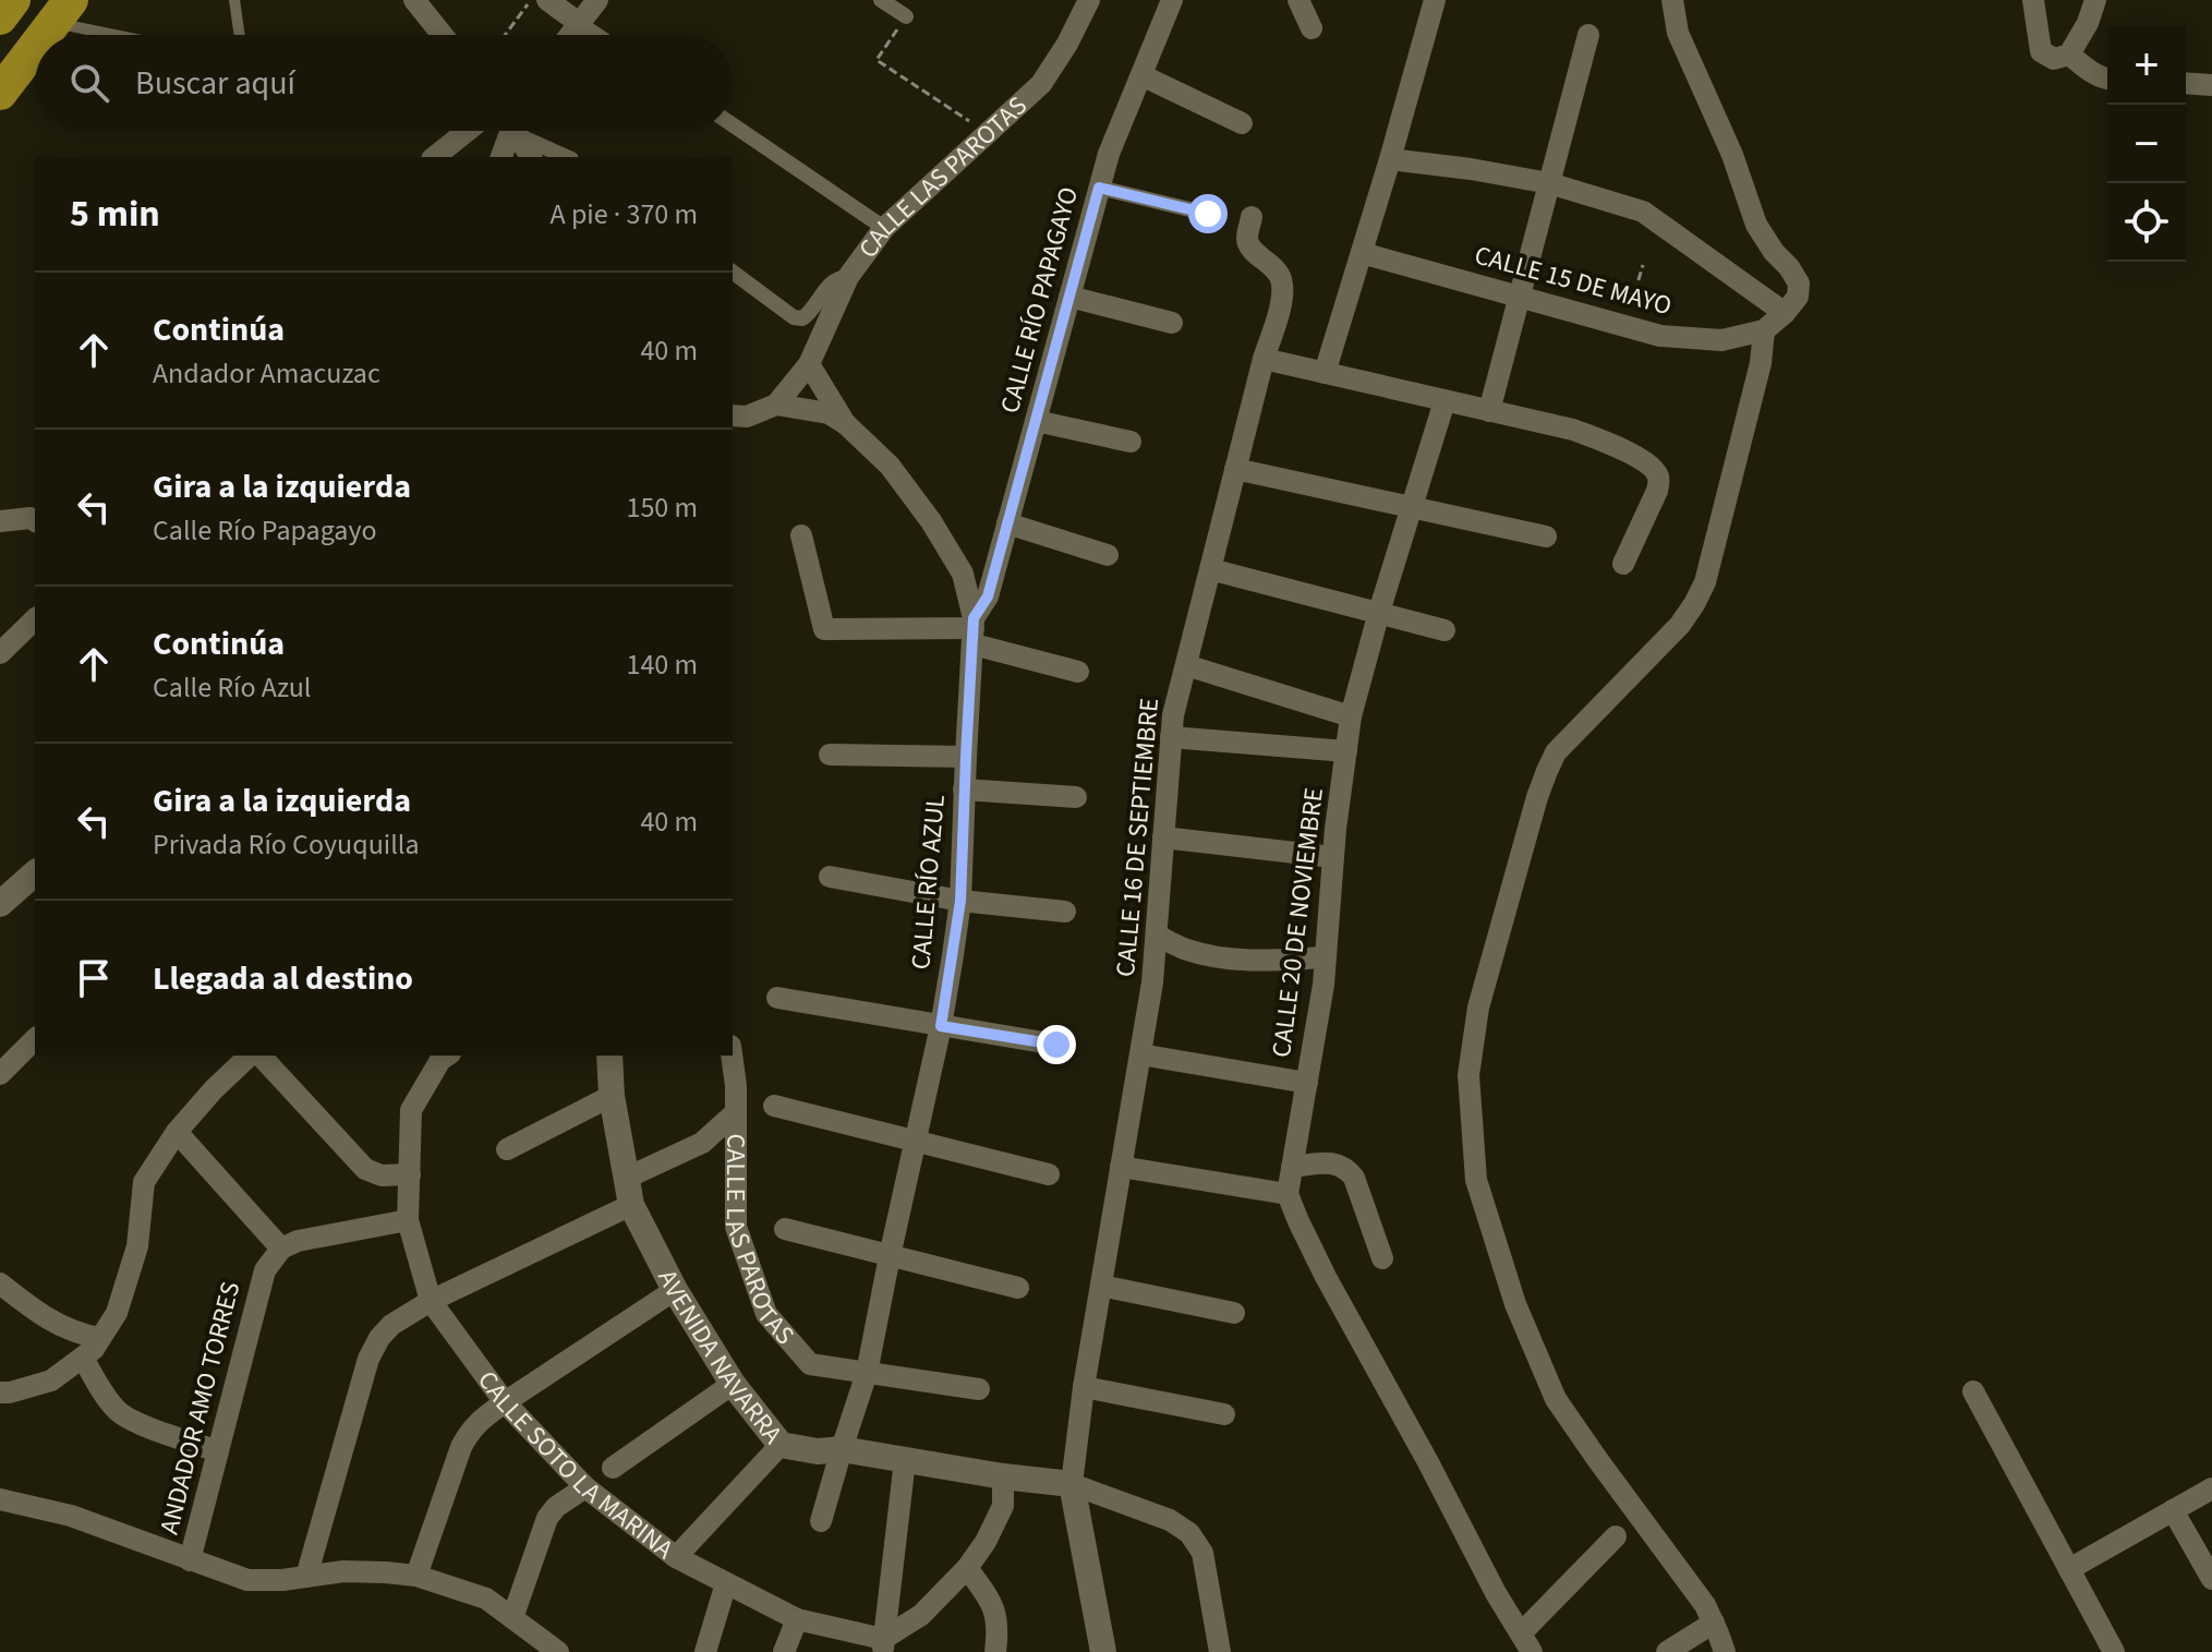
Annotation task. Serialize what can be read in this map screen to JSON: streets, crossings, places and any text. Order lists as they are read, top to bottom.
{
  "streets": {
    "street": [
      "CALLE LAS PAROTAS",
      "CALLE 15 DE MAYO",
      "CALLE RÍO PAPAGAYO",
      "CALLE 16 DE SEPTIEMBRE",
      "CALLE RÍO AZUL",
      "CALLE 20 DE NOVIEMBRE",
      "AVENIDA NAVARRA",
      "ANDADOR AMO TORRES",
      "CALLE SOTO LA MARINA"
    ]
  },
  "crossings": [
    ["CALLE LAS PAROTAS", "CALLE RÍO AZUL"],
    ["CALLE RÍO PAPAGAYO", "CALLE RÍO AZUL"],
    ["CALLE RÍO AZUL", "AVENIDA NAVARRA"]
  ],
  "page": {
    "map_buttons": ["+", "−"],
    "search": "Buscar aquí",
    "heading": ["5 min", "A pie · 370 m"],
    "list": [
      ["Continúa", "Andador Amacuzac", "40 m"],
      ["Gira a la izquierda", "Calle Río Papagayo", "150 m"],
      ["Continúa", "Calle Río Azul", "140 m"],
      ["Gira a la izquierda", "Privada Río Coyuquilla", "40 m"],
      "Llegada al destino"
    ]
  }
}
